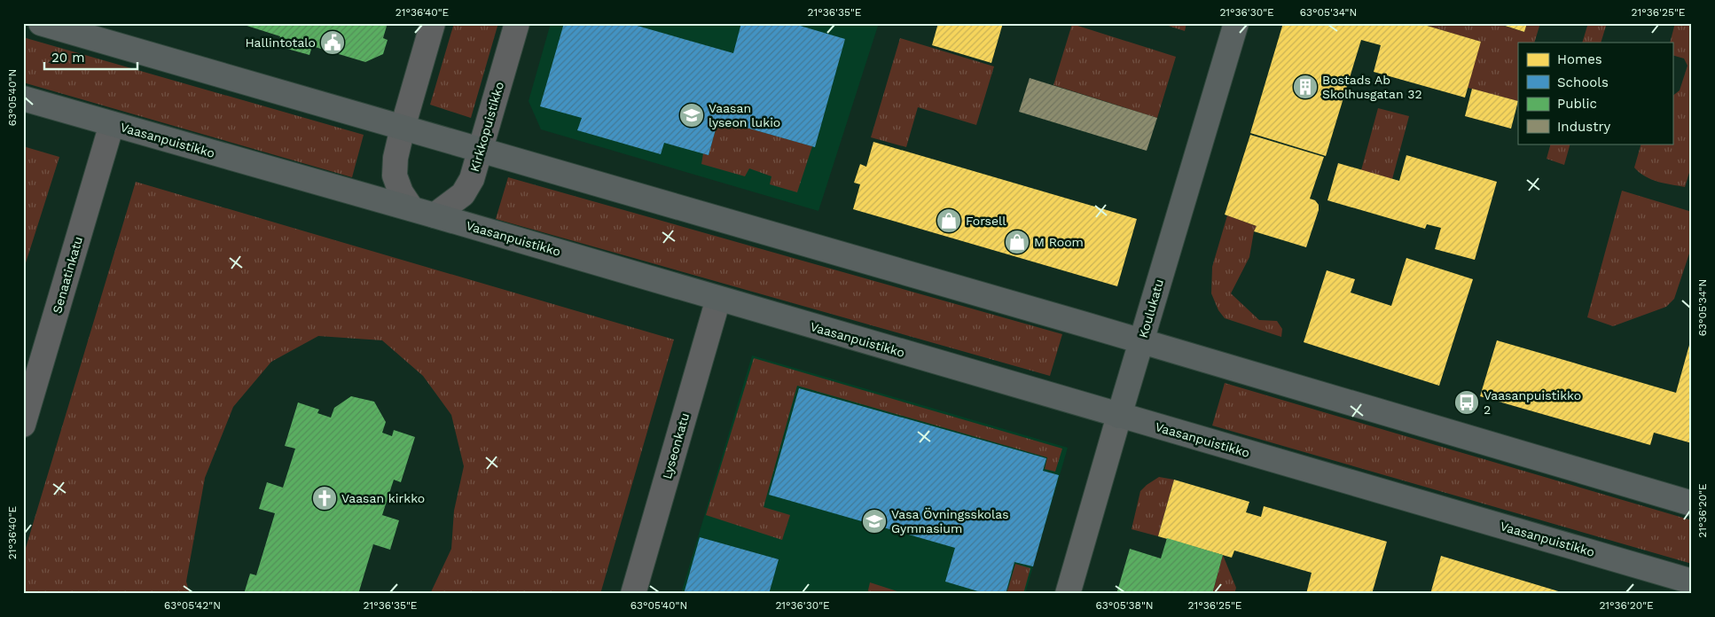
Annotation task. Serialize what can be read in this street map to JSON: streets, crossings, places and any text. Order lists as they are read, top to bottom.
{
  "streets": {
    "main road": ["Vaasanpuistikko", "Koulukatu"],
    "street": ["Kirkkopuistikko", "Senaatinkatu", "Lyseonkatu"]
  },
  "crossings": [
    ["Kirkkopuistikko", "Vaasanpuistikko"],
    ["Vaasanpuistikko", "Senaatinkatu"],
    ["Vaasanpuistikko", "Koulukatu"],
    ["Vaasanpuistikko", "Lyseonkatu"]
  ],
  "places": {
    "public building": ["Hallintotalo"],
    "building": ["Bostads Ab Skolhusgatan 32"],
    "school or university": ["Vaasan lyseon lukio", "Vasa Övningsskolas Gymnasium"],
    "shop": ["Forsell", "M Room"],
    "bus stop": ["Vaasanpuistikko 2"],
    "church": ["Vaasan kirkko"]
  },
  "legend": [
    "Homes",
    "Schools",
    "Public",
    "Industry"
  ],
  "scale_bar": "20 m",
  "coordinates": [
    "21°36'40\"E",
    "21°36'35\"E",
    "21°36'30\"E",
    "63°05'34\"N",
    "21°36'25\"E",
    "63°05'40\"N",
    "21°36'20\"E",
    "63°05'42\"N",
    "63°05'38\"N"
  ]
}
